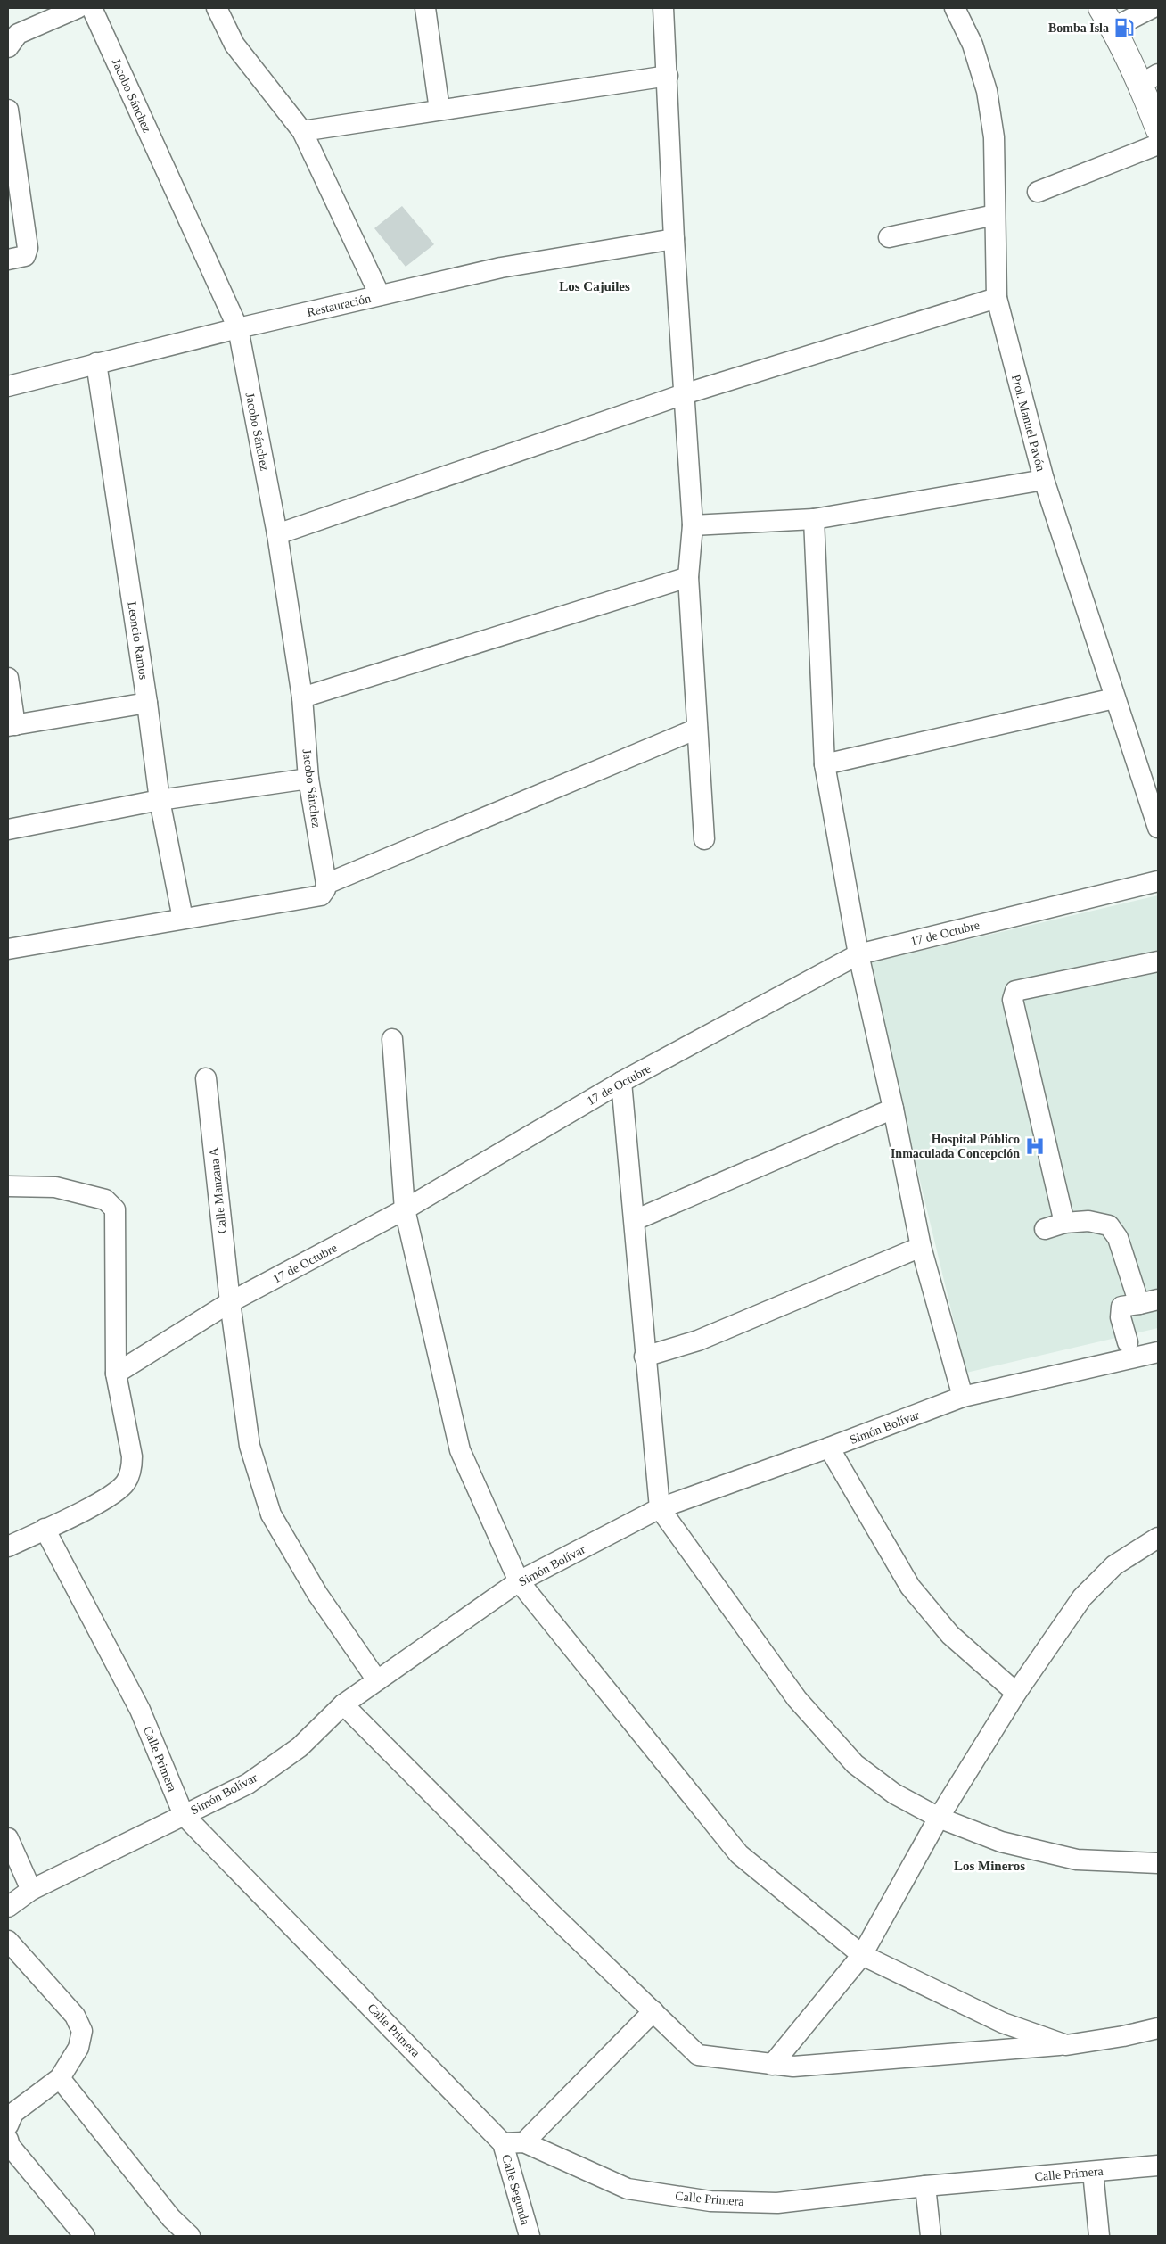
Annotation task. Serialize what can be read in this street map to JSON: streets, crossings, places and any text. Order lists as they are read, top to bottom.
{
  "streets": {
    "street": [
      "Jacobo Sánchez",
      "Restauración",
      "Prol. Manuel Pavón",
      "Leoncio Ramos",
      "17 de Octubre",
      "Calle Manzana A",
      "Simón Bolívar",
      "Calle Primera",
      "Calle Segunda"
    ]
  },
  "crossings": [
    ["Jacobo Sánchez", "Restauración"],
    ["Restauración", "Leoncio Ramos"],
    ["17 de Octubre", "Calle Manzana A"],
    ["Calle Manzana A", "Simón Bolívar"],
    ["Simón Bolívar", "Calle Primera"],
    ["Calle Primera", "Calle Segunda"]
  ],
  "districts": ["Los Cajuiles", "Los Mineros"],
  "places": {
    "fuel station": ["Bomba Isla"],
    "hospital": ["Hospital Público Inmaculada Concepción"]
  }
}
